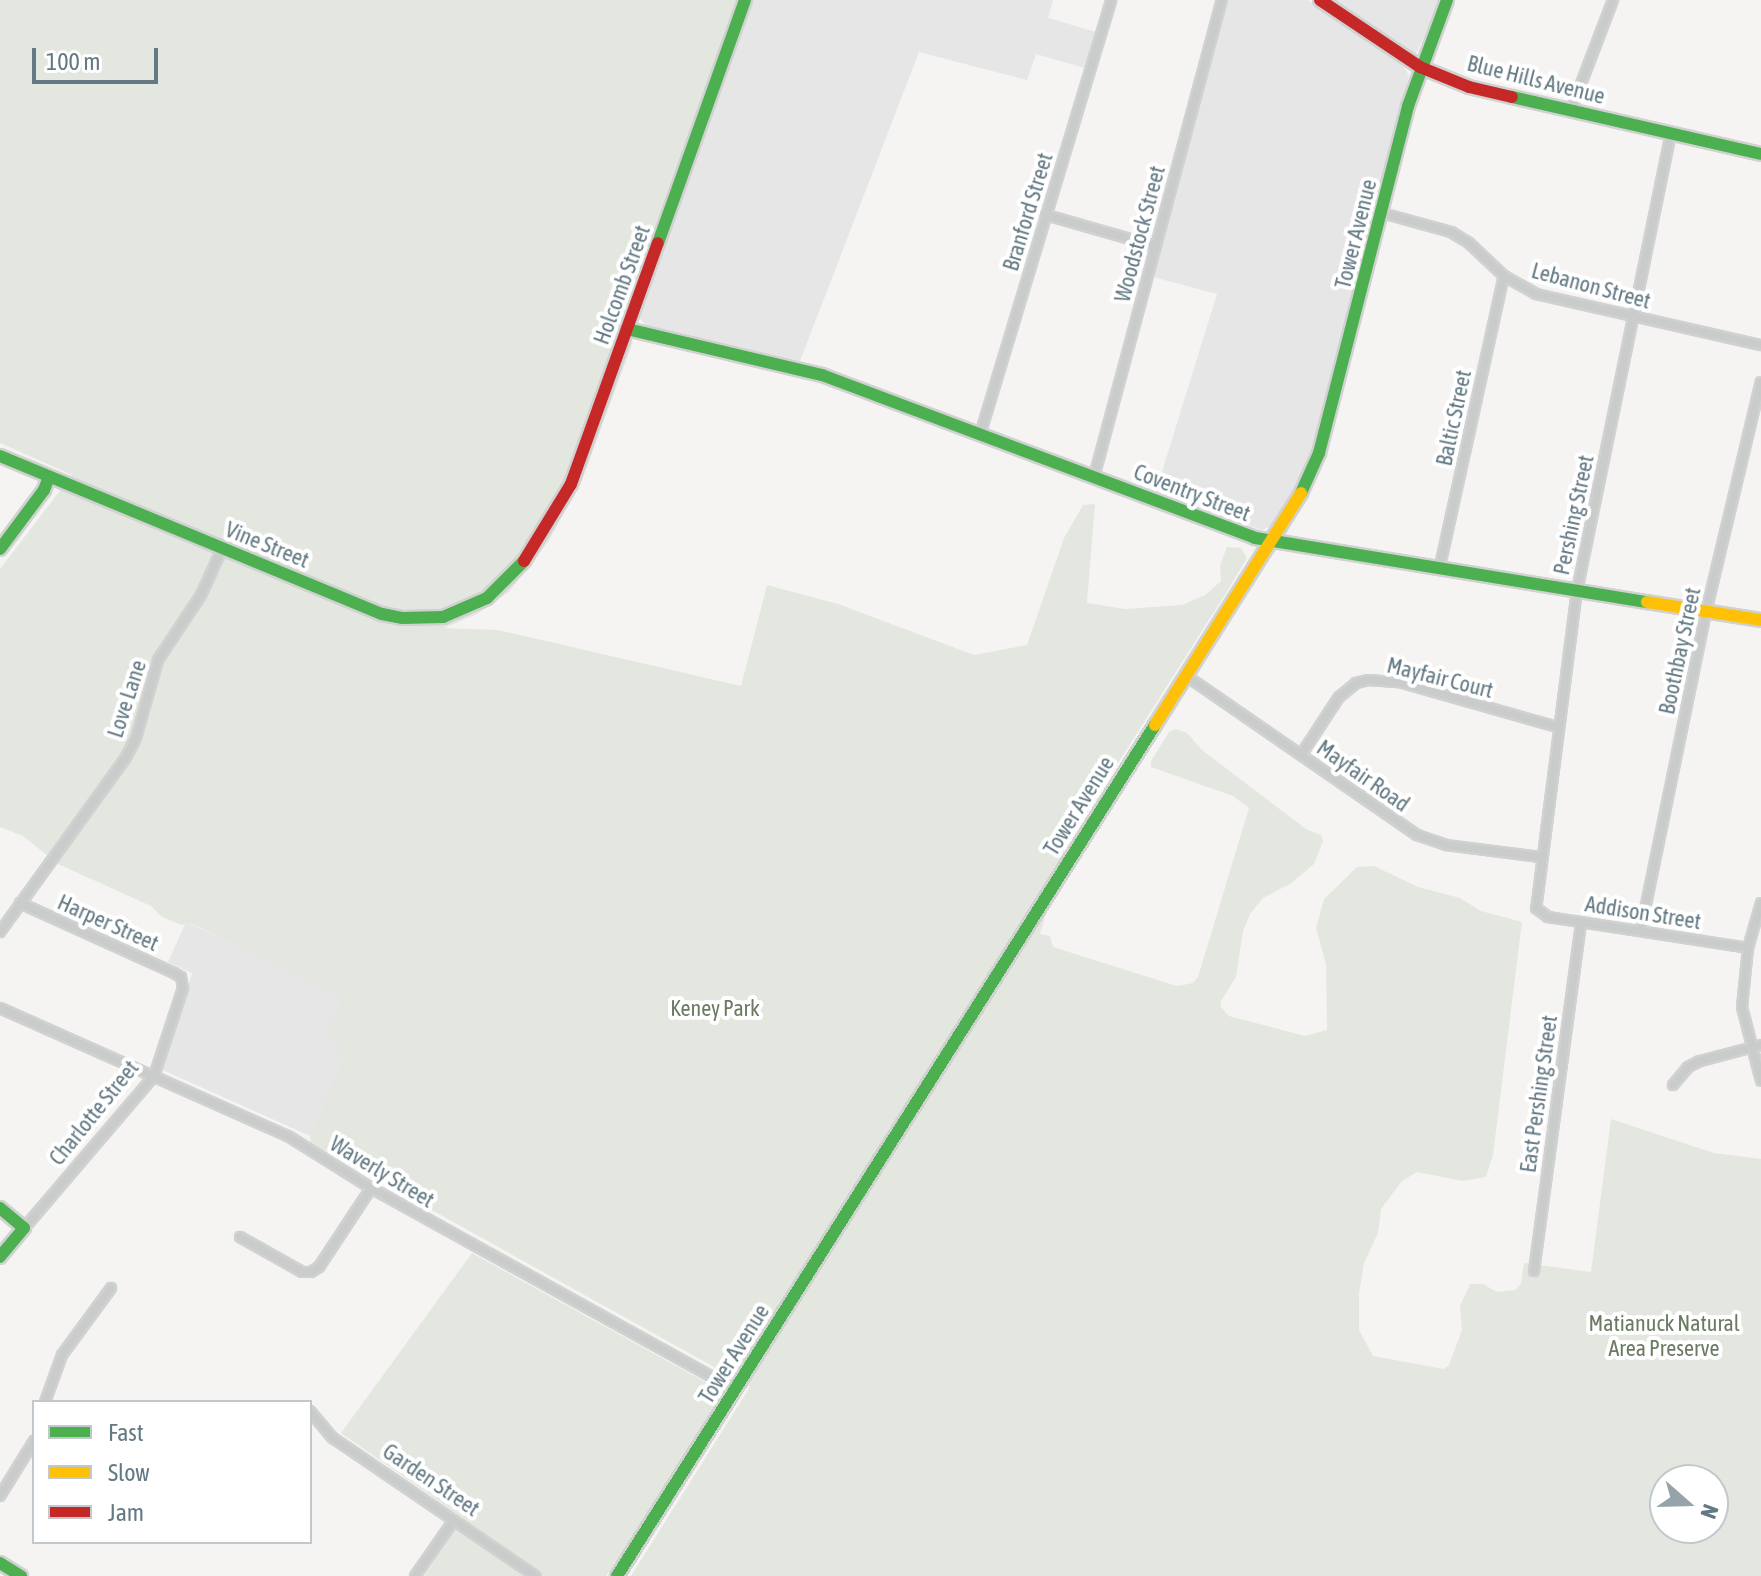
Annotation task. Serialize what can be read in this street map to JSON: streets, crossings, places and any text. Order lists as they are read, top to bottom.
{
  "streets": {
    "street": [
      "Blue Hills Avenue",
      "Branford Street",
      "Woodstock Street",
      "Tower Avenue",
      "Holcomb Street",
      "Lebanon Street",
      "Baltic Street",
      "Coventry Street",
      "Pershing Street",
      "Vine Street",
      "Boothbay Street",
      "Mayfair Court",
      "Love Lane",
      "Mayfair Road",
      "Addison Street",
      "Harper Street",
      "East Pershing Street",
      "Charlotte Street",
      "Waverly Street",
      "Garden Street"
    ]
  },
  "crossings": [
    ["Blue Hills Avenue", "Tower Avenue"],
    ["Blue Hills Avenue", "Pershing Street"],
    ["Branford Street", "Coventry Street"],
    ["Woodstock Street", "Coventry Street"],
    ["Tower Avenue", "Lebanon Street"],
    ["Tower Avenue", "Coventry Street"],
    ["Tower Avenue", "Mayfair Road"],
    ["Tower Avenue", "Waverly Street"],
    ["Holcomb Street", "Coventry Street"],
    ["Holcomb Street", "Vine Street"],
    ["Lebanon Street", "Baltic Street"],
    ["Lebanon Street", "Pershing Street"],
    ["Baltic Street", "Coventry Street"],
    ["Coventry Street", "Pershing Street"],
    ["Coventry Street", "Boothbay Street"],
    ["Pershing Street", "Mayfair Court"],
    ["Pershing Street", "Mayfair Road"],
    ["Pershing Street", "Addison Street"],
    ["Vine Street", "Love Lane"],
    ["Boothbay Street", "Addison Street"],
    ["Mayfair Court", "Mayfair Road"],
    ["Love Lane", "Harper Street"],
    ["Addison Street", "East Pershing Street"],
    ["Harper Street", "Charlotte Street"],
    ["Charlotte Street", "Waverly Street"]
  ],
  "parks": ["Keney Park", "Matianuck Natural Area Preserve"],
  "legend": ["Fast", "Slow", "Jam"],
  "scale_bar": "100 m",
  "north": "right"
}
